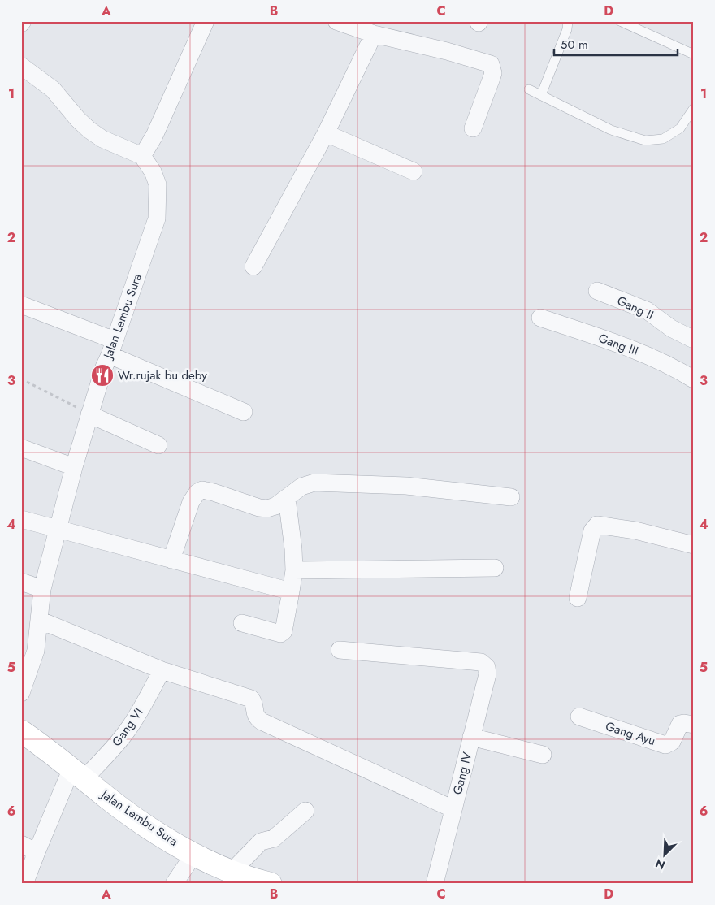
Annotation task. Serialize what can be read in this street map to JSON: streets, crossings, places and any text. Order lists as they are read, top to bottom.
{
  "streets": {
    "street": [
      "Gang II",
      "Jalan Lembu Sura",
      "Gang III",
      "Gang VI",
      "Gang Ayu",
      "Gang IV"
    ]
  },
  "crossings": [
    ["Jalan Lembu Sura", "Gang VI"]
  ],
  "places": {
    "restaurant": ["Wr.rujak bu deby"]
  },
  "scale_bar": "50 m",
  "north": "bottom left",
  "grid": {
    "columns": [
      "A",
      "B",
      "C",
      "D"
    ],
    "rows": [
      "1",
      "2",
      "3",
      "4",
      "5",
      "6"
    ]
  }
}
